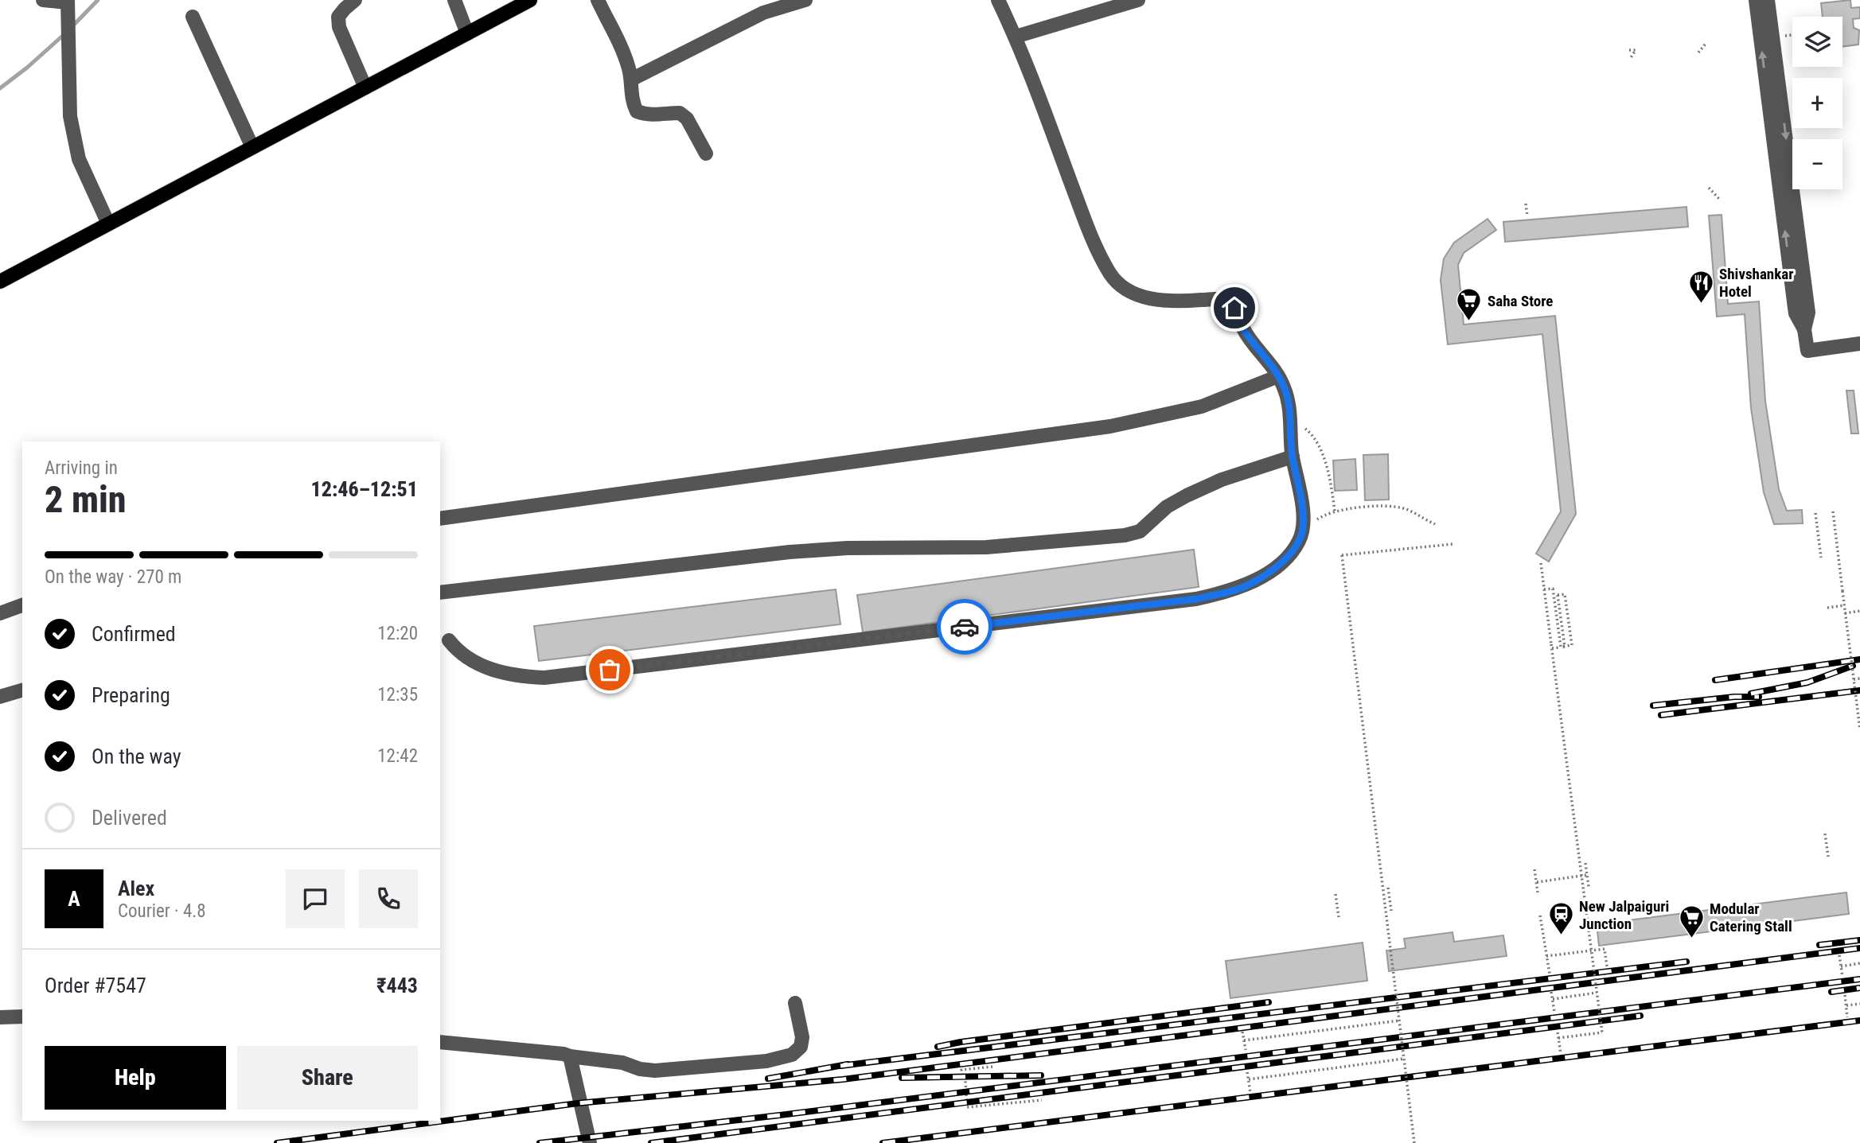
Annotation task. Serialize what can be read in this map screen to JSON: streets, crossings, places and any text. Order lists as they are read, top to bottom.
{
  "places": {
    "restaurant": ["Shivshankar Hotel"],
    "supermarket": ["Saha Store", "Modular Catering Stall"],
    "station": ["New Jalpaiguri Junction"]
  },
  "page": {
    "map_buttons": ["+", "−"],
    "heading": ["2 min", "Arriving in", "12:46–12:51"],
    "panel": [
      "Alex",
      "Courier · 4.8",
      "Order #7547",
      "₹443"
    ],
    "bar": "On the way · 270 m",
    "list": [
      ["Confirmed", "12:20"],
      ["Preparing", "12:35"],
      ["On the way", "12:42"],
      "Delivered"
    ],
    "round": "A",
    "buttons": ["Help", "Share"]
  }
}
